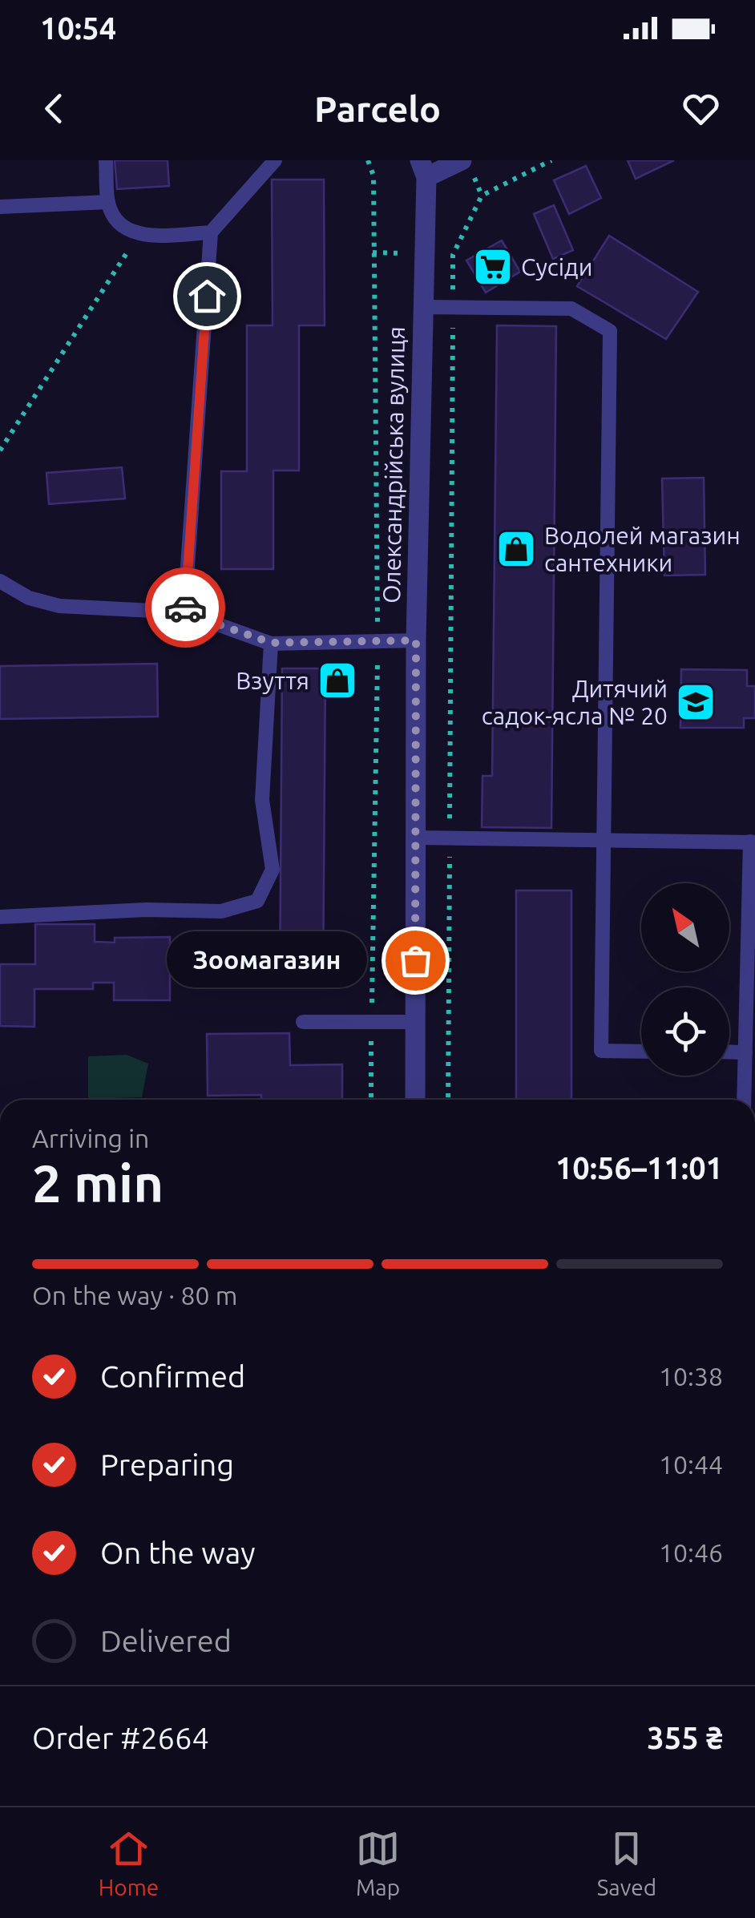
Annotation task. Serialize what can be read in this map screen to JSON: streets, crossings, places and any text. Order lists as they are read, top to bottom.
{
  "streets": {
    "street": ["Олександрійська вулиця"]
  },
  "places": {
    "supermarket": ["Сусіди"],
    "shop": ["Водолей магазин сантехники", "Взуття"],
    "school or university": ["Дитячий садок-ясла № 20"],
    "other": ["Зоомагазин"]
  },
  "north": "top left",
  "page": {
    "status": "10:54",
    "header": "Parcelo",
    "bubble": "Зоомагазин",
    "heading": ["2 min", "Arriving in", "10:56–11:01"],
    "panel": ["Order #2664", "355 ₴"],
    "bar": "On the way · 80 m",
    "list": [
      ["Confirmed", "10:38"],
      ["Preparing", "10:44"],
      ["On the way", "10:46"],
      "Delivered"
    ],
    "tabs": ["Home", "Map", "Saved"]
  }
}
